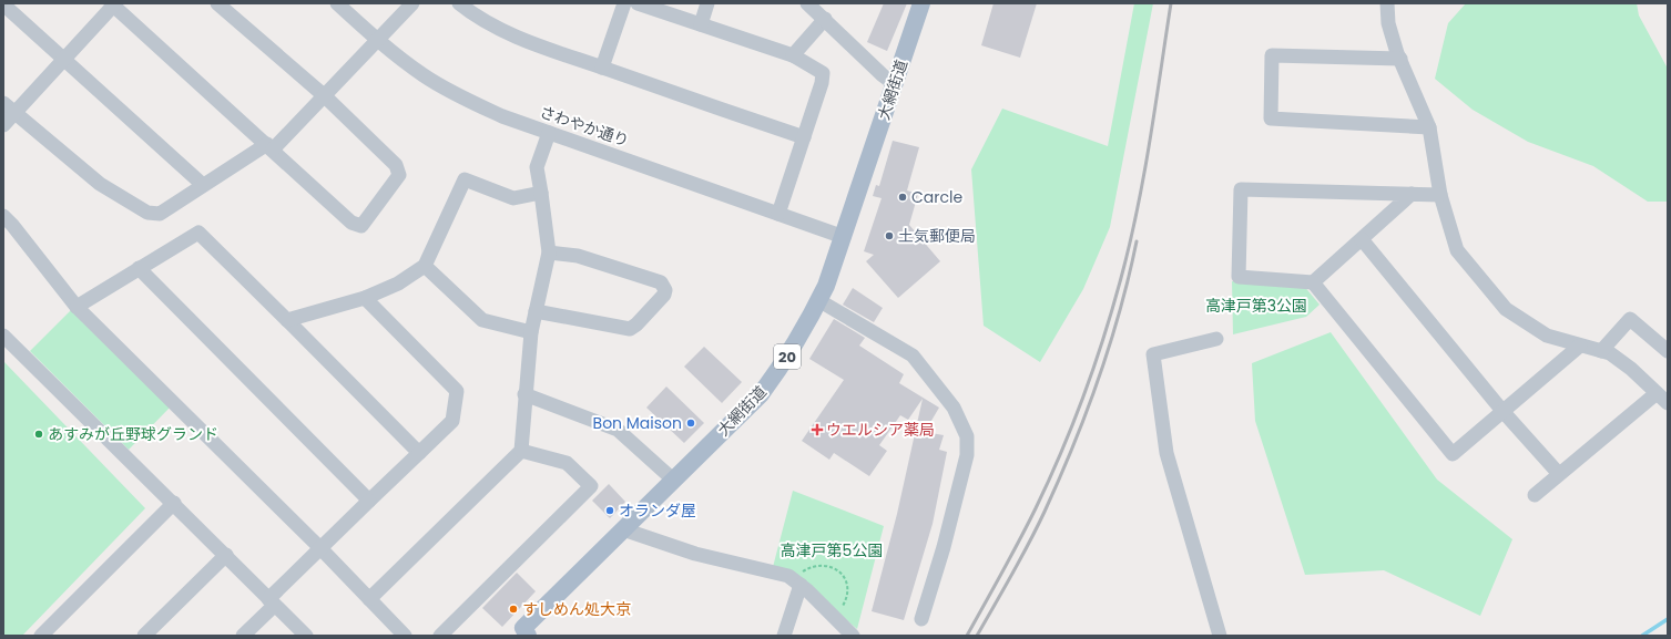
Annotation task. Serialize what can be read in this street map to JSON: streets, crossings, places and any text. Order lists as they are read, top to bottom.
{
  "streets": {
    "main road": ["大網街道", "20"],
    "street": ["さわやか通り"]
  },
  "crossings": [
    ["大網街道", "さわやか通り"]
  ],
  "parks": ["高津戸第3公園", "高津戸第5公園"],
  "places": {
    "other": [
      "Carcle",
      "土気郵便局",
      "Bon Maison",
      "あすみが丘野球グランド",
      "オランダ屋",
      "すしめん処大京"
    ],
    "health": ["ウエルシア薬局"]
  }
}
